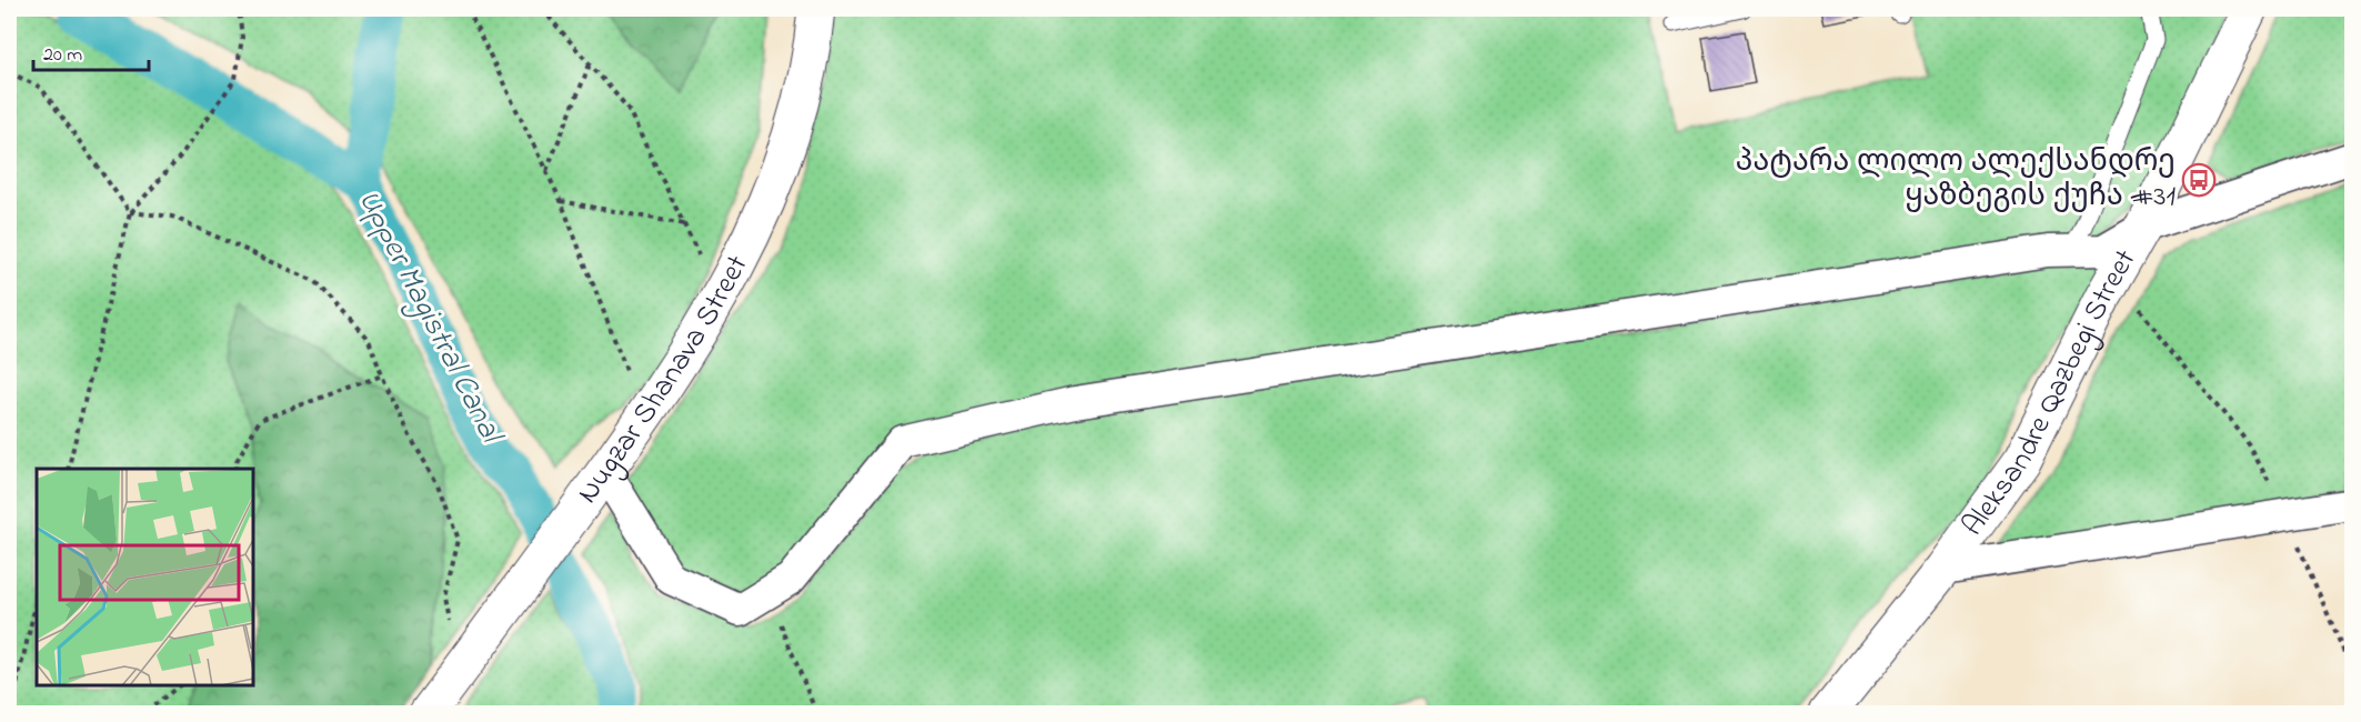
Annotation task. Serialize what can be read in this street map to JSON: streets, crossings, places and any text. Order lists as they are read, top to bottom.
{
  "streets": {
    "main road": ["Nugzar Shanava Street", "Aleksandre Qazbegi Street"]
  },
  "water": ["Upper Magistral Canal"],
  "places": {
    "bus stop": ["პატარა ლილო ალექსანდრე ყაზბეგის ქუჩა #31"]
  },
  "scale_bar": "20 m"
}
